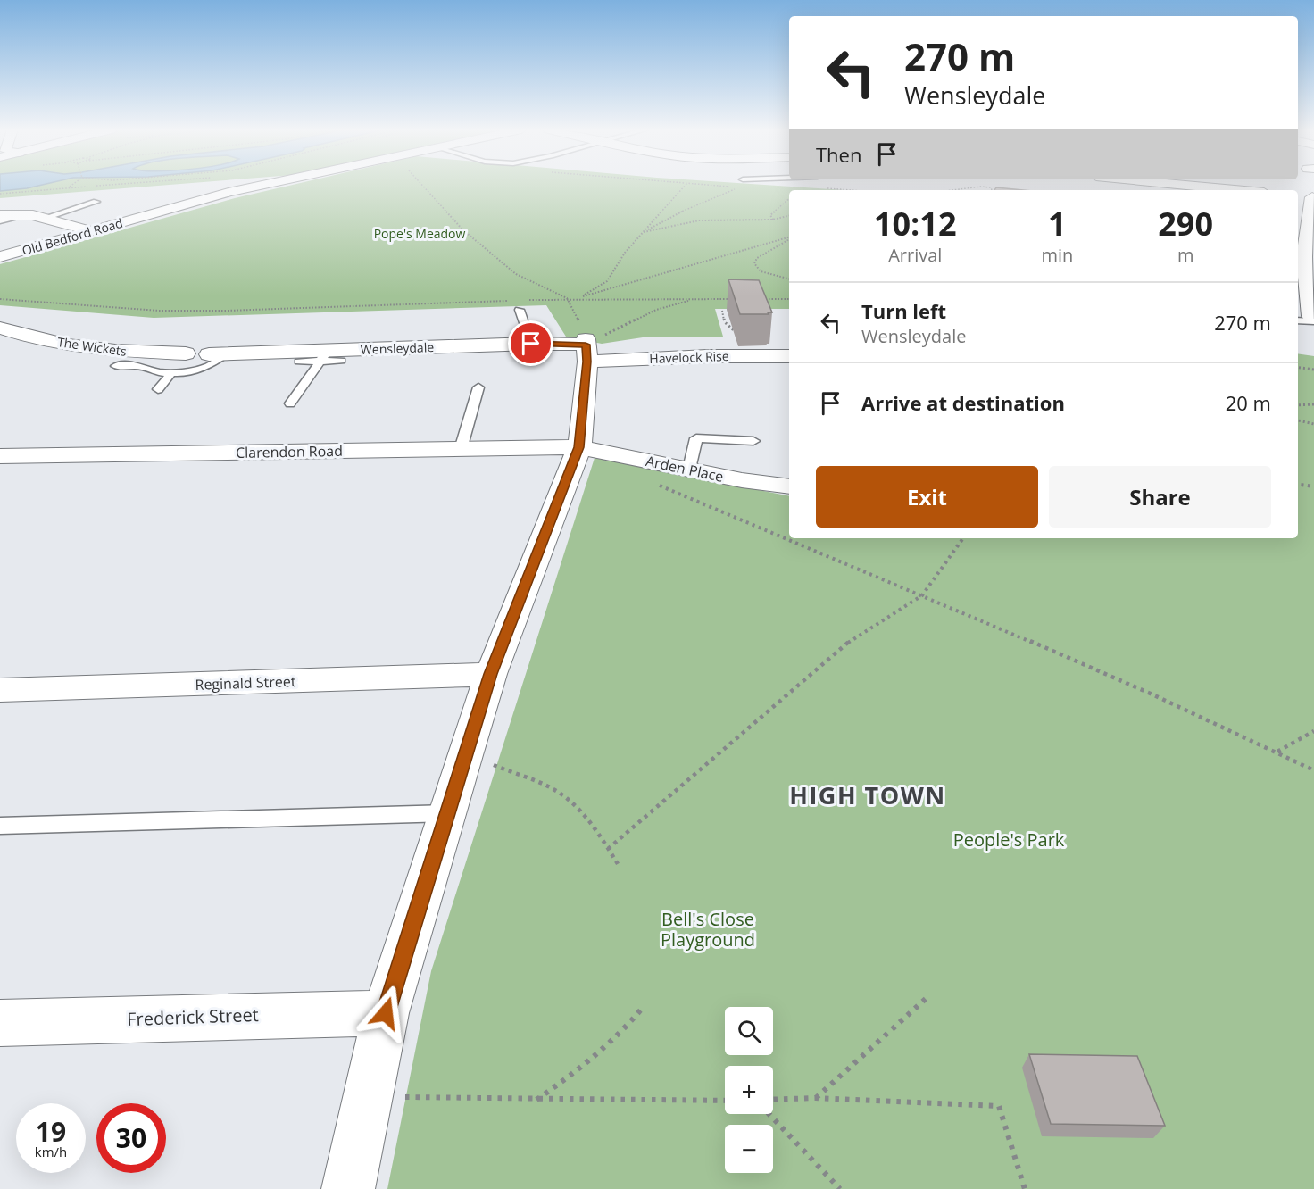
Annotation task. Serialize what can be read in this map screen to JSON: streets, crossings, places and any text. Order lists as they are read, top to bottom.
{
  "streets": {
    "main road": [
      "Old Bedford Road",
      "The Wickets",
      "Wensleydale",
      "Havelock Rise",
      "Clarendon Road",
      "Arden Place",
      "Reginald Street",
      "Frederick Street"
    ]
  },
  "crossings": [
    ["Wensleydale", "Havelock Rise"],
    ["Clarendon Road", "Arden Place"]
  ],
  "districts": ["HIGH TOWN"],
  "parks": ["Pope's Meadow", "People's Park", "Bell's Close Playground"],
  "page": {
    "turn": ["270 m", "Wensleydale"],
    "then": "Then",
    "eta": [
      "10:12",
      "Arrival",
      "1",
      "min",
      "290",
      "m"
    ],
    "list": [
      {
        "name": "Turn left",
        "note": "Wensleydale",
        "value": "270 m"
      },
      {
        "name": "Arrive at destination",
        "value": "20 m"
      }
    ],
    "buttons": ["Exit", "Share"],
    "map_buttons": ["+", "−"],
    "speed": "19 km/h",
    "limit": "30"
  }
}
